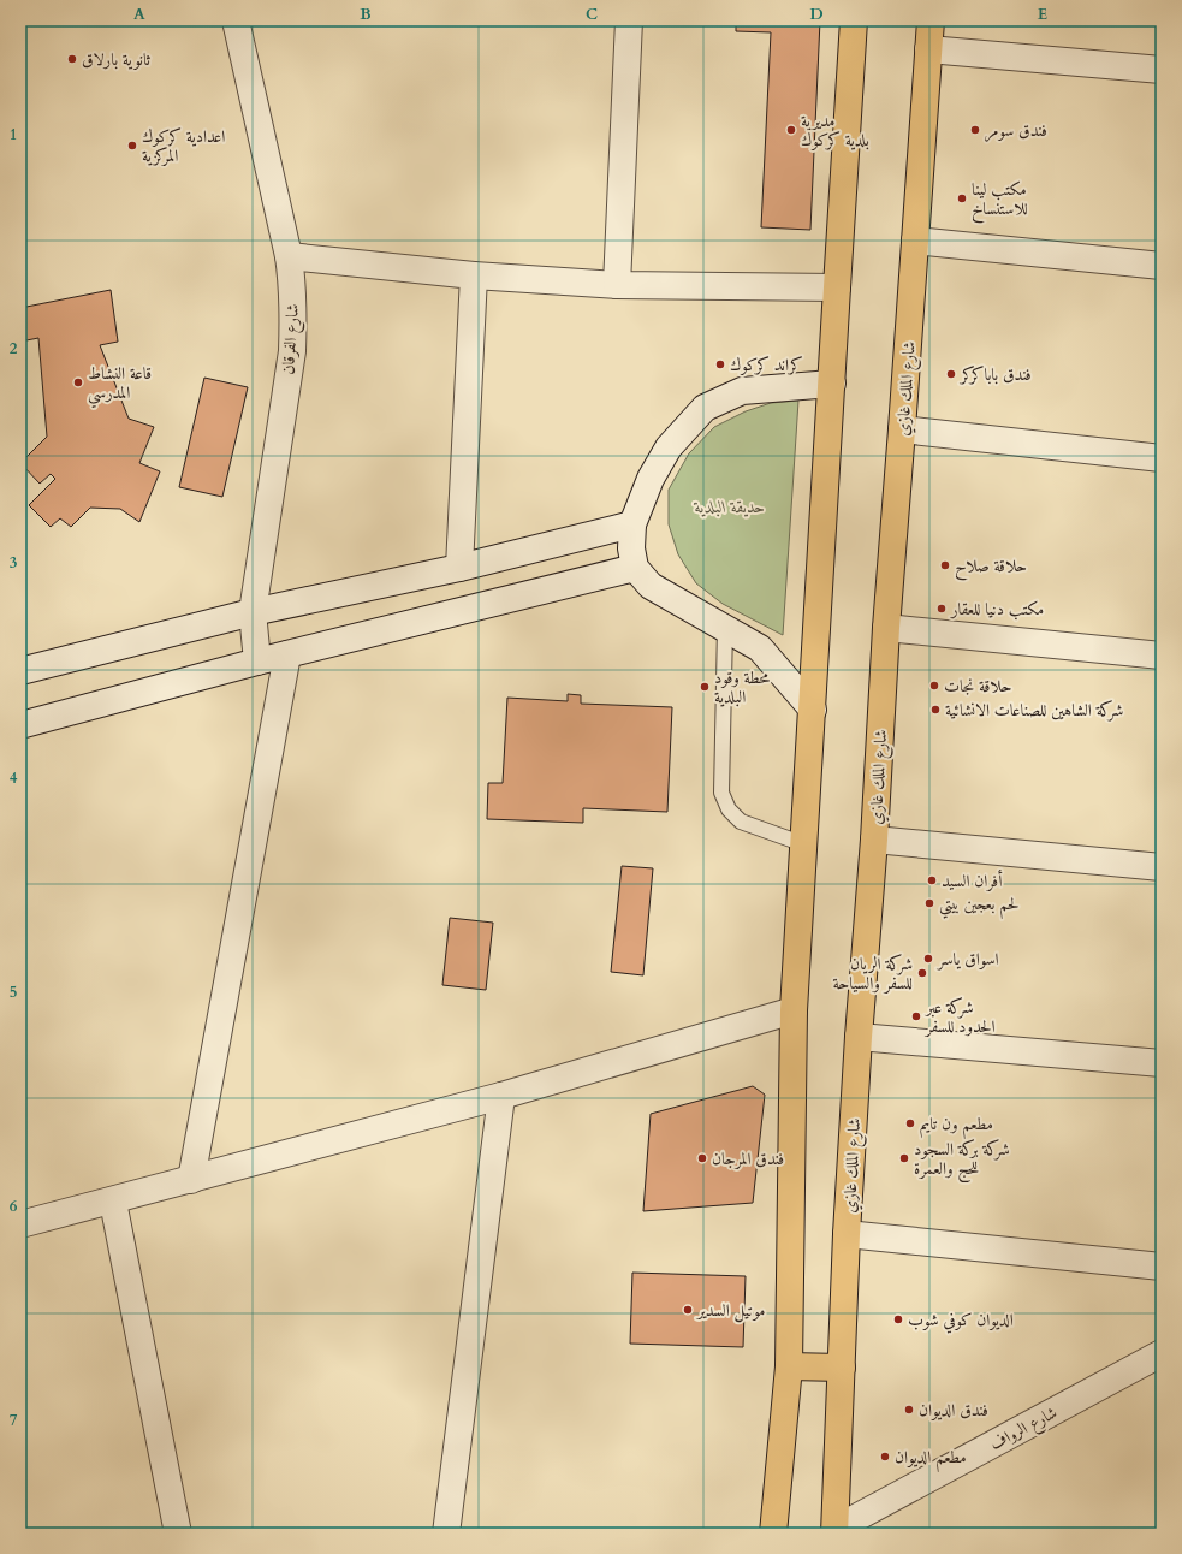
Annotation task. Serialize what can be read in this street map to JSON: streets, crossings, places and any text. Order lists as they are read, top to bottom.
{
  "streets": {
    "main road": ["شارع الملك غازي"],
    "street": ["شارع الفرقان", "شارع الرواف"]
  },
  "crossings": [
    ["شارع الملك غازي", "شارع الرواف"]
  ],
  "parks": ["حديقة البلدية"],
  "places": [
    "ثانوية بارلاق",
    "مديرية بلدية كركوك",
    "فندق سومر",
    "اعدادية كركوك المركزية",
    "مكتب لينا للاستنساخ",
    "كراند كركوك",
    "فندق باباكركر",
    "قاعة النشاط المدرسي",
    "حلاقة صلاح",
    "مكتب دنيا للعقار",
    "حلاقة نجات",
    "محطة وقود البلدية",
    "شركة الشاهين للصناعات الانشائية",
    "أفران السيد",
    "لحم بعجين بيتي",
    "اسواق ياسر",
    "شركة الريان للسفر والسياحة",
    "شركة عبر الحدود للسفر",
    "مطعم ون تايم",
    "فندق المرجان",
    "شركة بركة السجود للحج والعمرة",
    "موتيل السدير",
    "الديوان كوفي شوب",
    "فندق الديوان",
    "مطعم الديوان"
  ],
  "grid": {
    "columns": [
      "A",
      "B",
      "C",
      "D",
      "E"
    ],
    "rows": [
      "1",
      "2",
      "3",
      "4",
      "5",
      "6",
      "7"
    ]
  }
}
